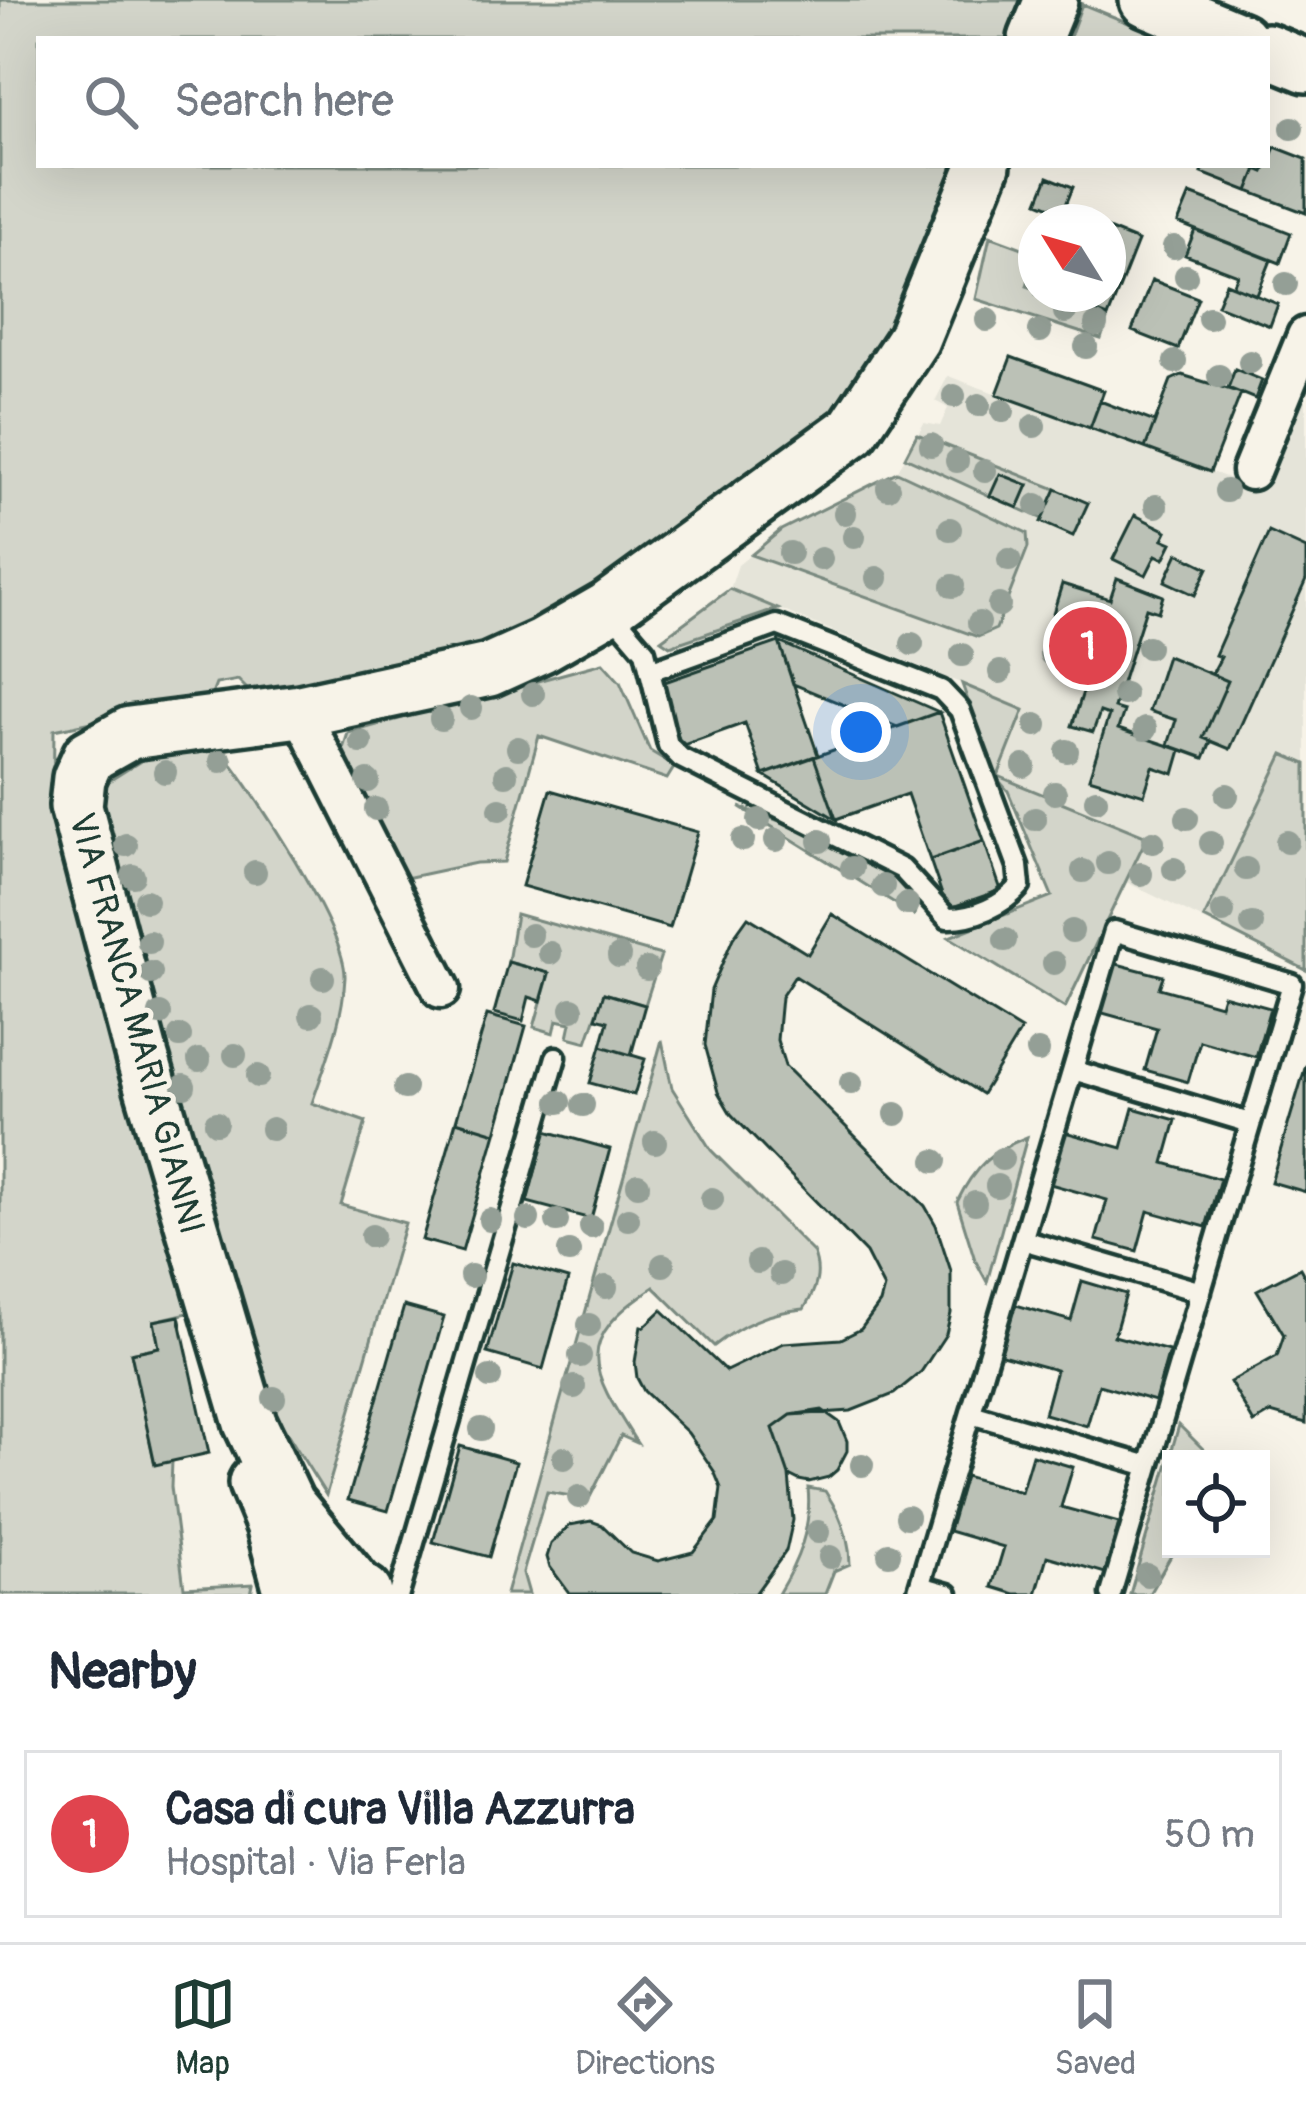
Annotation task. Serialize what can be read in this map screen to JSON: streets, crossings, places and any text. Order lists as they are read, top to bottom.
{
  "streets": {
    "street": ["VIA FRANCA MARIA GIANNI"]
  },
  "north": "top left",
  "page": {
    "search": "Search here",
    "pins": "1",
    "heading": "Nearby",
    "list": [
      {
        "mark": "1",
        "name": "Casa di cura Villa Azzurra",
        "note": "Hospital · Via Ferla",
        "value": "50 m"
      }
    ],
    "nav": ["Map", "Directions", "Saved"]
  }
}
